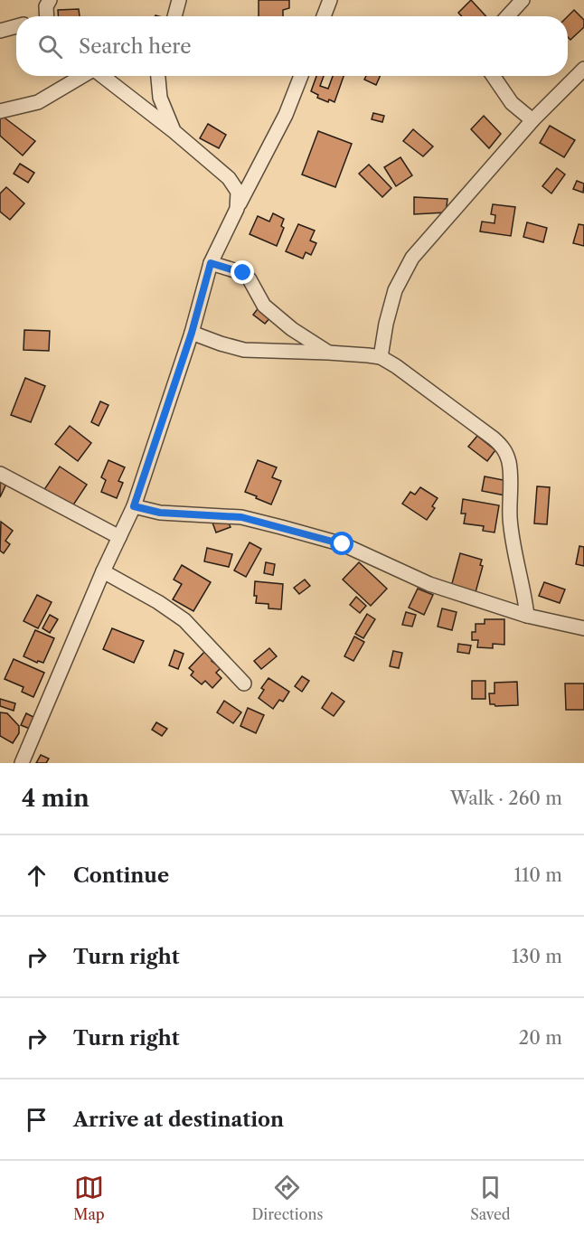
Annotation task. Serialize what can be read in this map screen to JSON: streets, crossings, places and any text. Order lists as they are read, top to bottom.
{
  "page": {
    "search": "Search here",
    "heading": ["4 min", "Walk · 260 m"],
    "list": [
      ["Continue", "110 m"],
      ["Turn right", "130 m"],
      ["Turn right", "20 m"],
      "Arrive at destination"
    ],
    "nav": ["Map", "Directions", "Saved"]
  }
}
